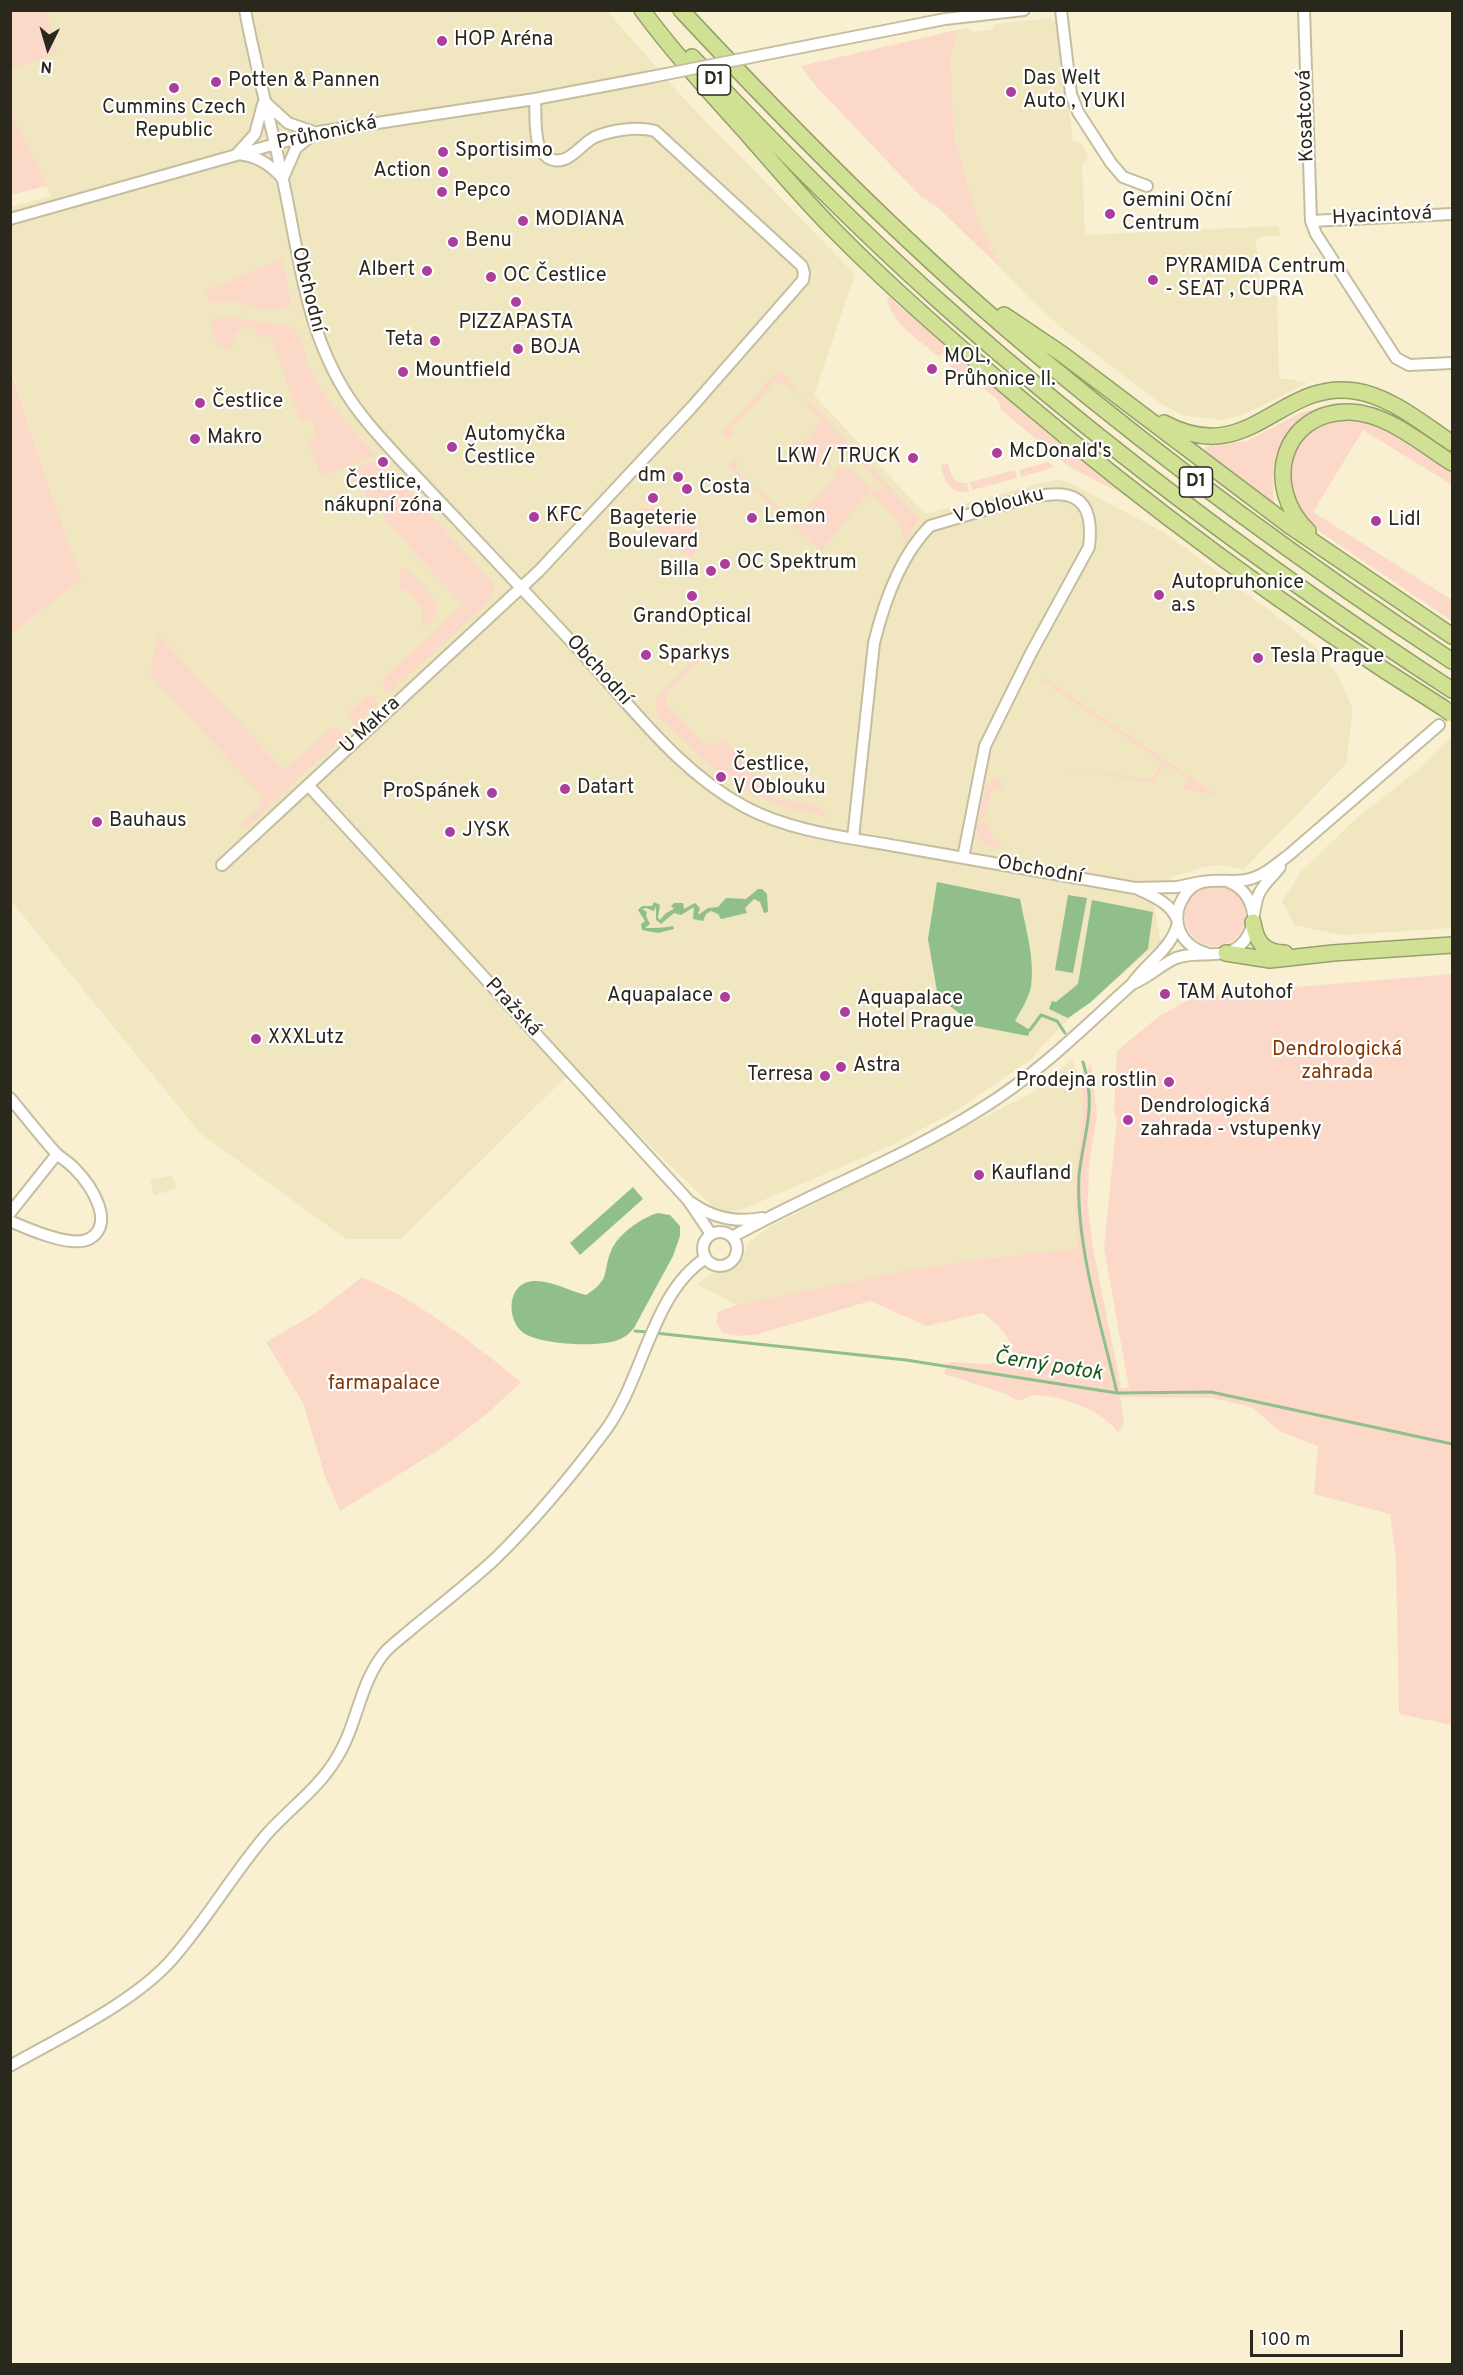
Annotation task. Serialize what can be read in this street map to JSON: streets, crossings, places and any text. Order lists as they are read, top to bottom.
{
  "streets": {
    "highway": ["D1"],
    "street": [
      "Kosatcová",
      "Průhonická",
      "Hyacintová",
      "Obchodní",
      "V Oblouku",
      "U Makra",
      "Pražská"
    ]
  },
  "crossings": [
    ["Kosatcová", "Hyacintová"],
    ["Průhonická", "Obchodní"],
    ["Průhonická", "U Makra"],
    ["Obchodní", "V Oblouku"],
    ["Obchodní", "U Makra"],
    ["U Makra", "Pražská"]
  ],
  "water": ["Černý potok"],
  "parks": ["Dendrologická zahrada", "farmapalace"],
  "places": [
    "HOP Aréna",
    "Potten & Pannen",
    "Cummins Czech Republic",
    "Das Welt Auto , YUKI",
    "Sportisimo",
    "Action",
    "Pepco",
    "Gemini Oční Centrum",
    "MODIANA",
    "Benu",
    "Albert",
    "OC Čestlice",
    "PYRAMIDA Centrum - SEAT , CUPRA",
    "PIZZAPASTA",
    "Teta",
    "BOJA",
    "MOL, Průhonice II.",
    "Mountfield",
    "Čestlice",
    "Makro",
    "Automyčka Čestlice",
    "McDonald's",
    "LKW / TRUCK",
    "Čestlice, nákupní zóna",
    "dm",
    "Costa",
    "Bageterie Boulevard",
    "KFC",
    "Lemon",
    "Lidl",
    "OC Spektrum",
    "Billa",
    "Autopruhonice a.s",
    "GrandOptical",
    "Sparkys",
    "Tesla Prague",
    "Čestlice, V Oblouku",
    "Datart",
    "ProSpánek",
    "Bauhaus",
    "JYSK",
    "TAM Autohof",
    "Aquapalace",
    "Aquapalace Hotel Prague",
    "XXXLutz",
    "Astra",
    "Terresa",
    "Prodejna rostlin",
    "Dendrologická zahrada - vstupenky",
    "Kaufland"
  ],
  "scale_bar": "100 m",
  "north": "bottom"
}
